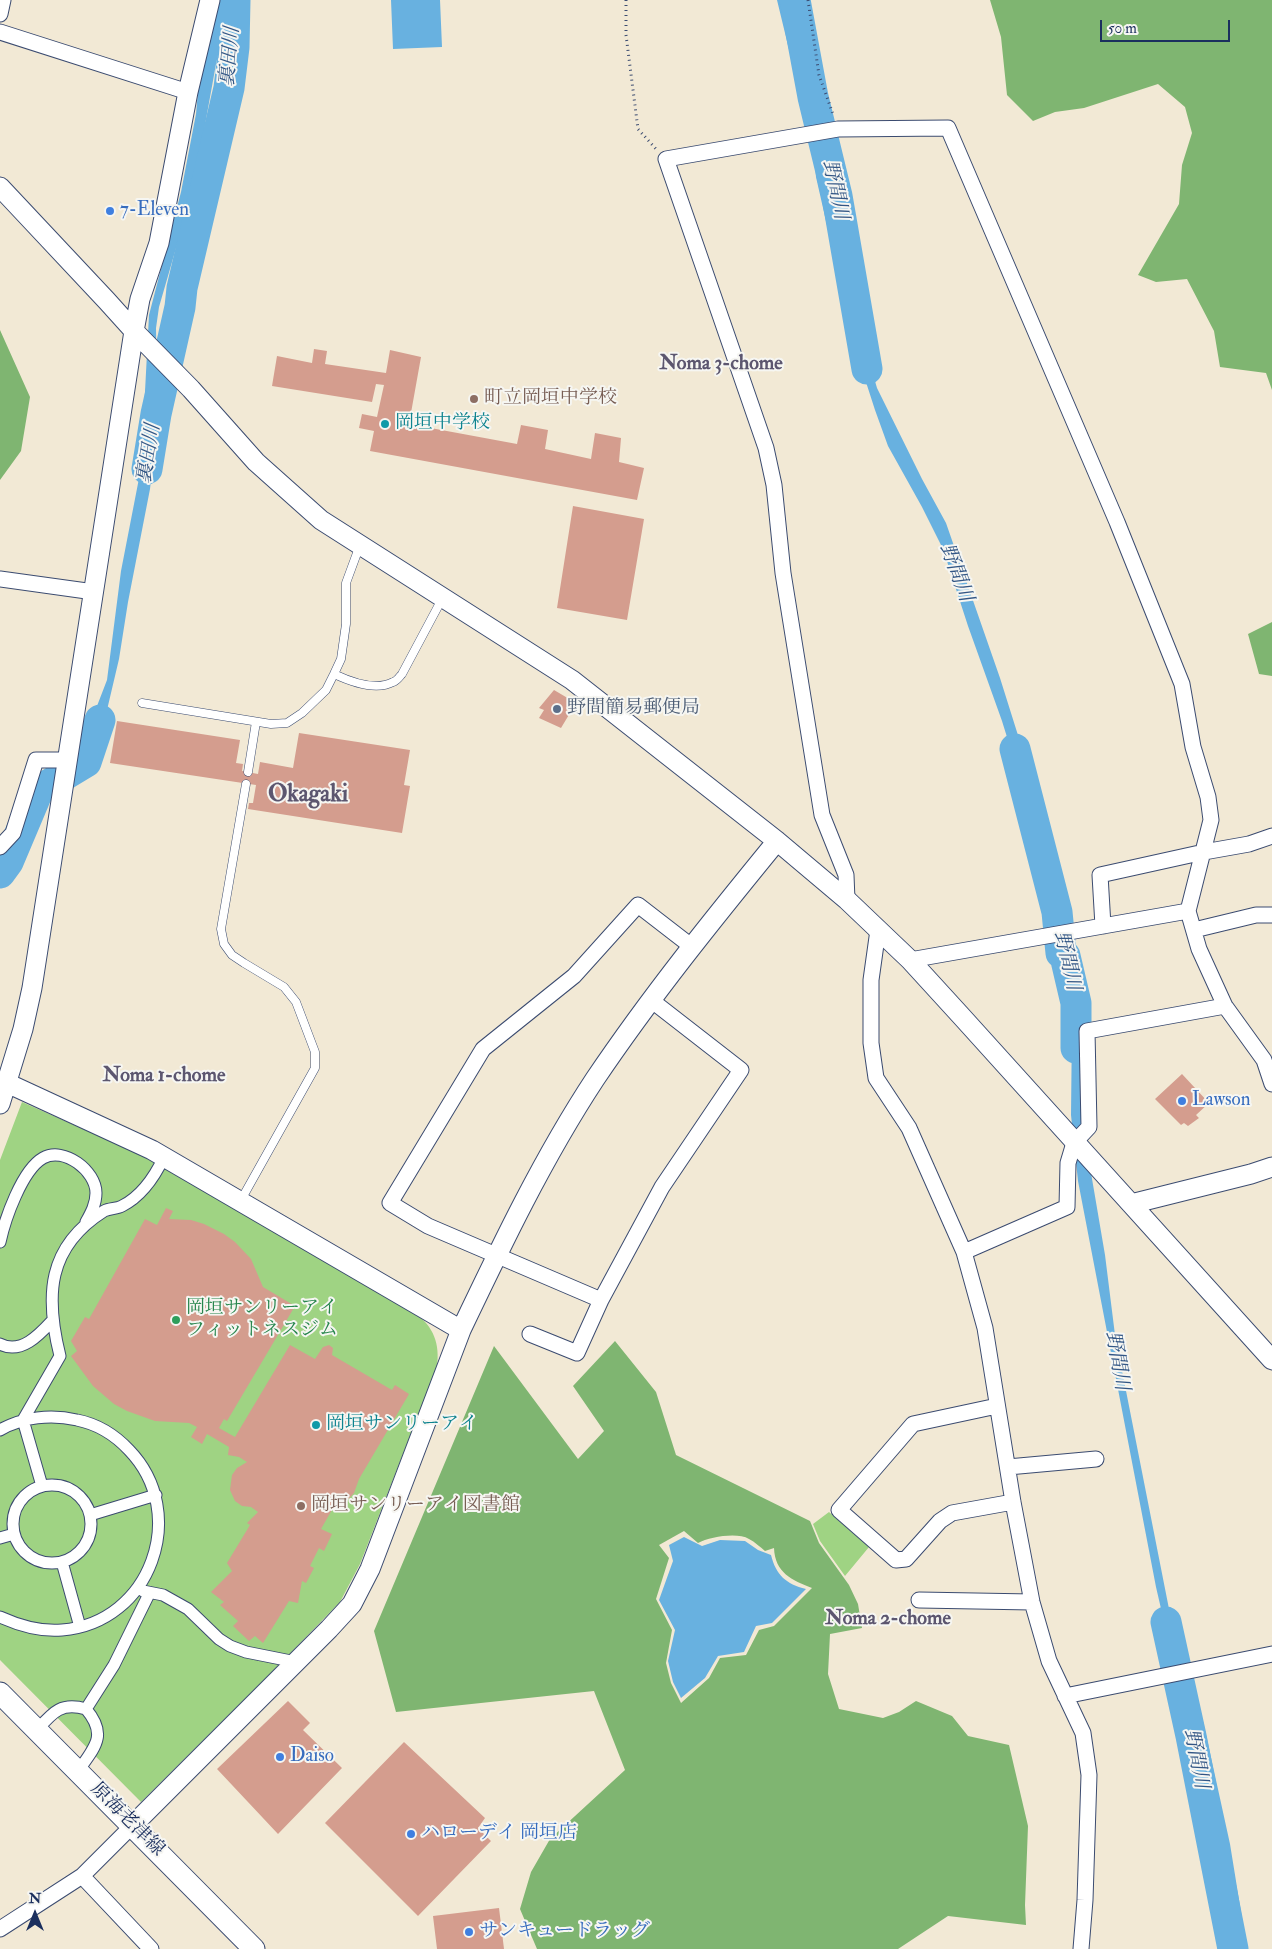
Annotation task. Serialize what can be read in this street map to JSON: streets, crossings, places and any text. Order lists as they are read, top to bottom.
{
  "streets": {
    "main road": ["原海老津線"]
  },
  "districts": [
    "Noma 3-chome",
    "Okagaki",
    "Noma 1-chome",
    "Noma 2-chome"
  ],
  "water": ["裏田川", "野間川"],
  "places": [
    "7-Eleven",
    "町立岡垣中学校",
    "岡垣中学校",
    "野間簡易郵便局",
    "Lawson",
    "岡垣サンリーアイ フィットネスジム",
    "岡垣サンリーアイ",
    "岡垣サンリーアイ図書館",
    "Daiso",
    "ハローデイ 岡垣店",
    "サンキュードラッグ"
  ],
  "scale_bar": "50 m",
  "north": "top"
}
